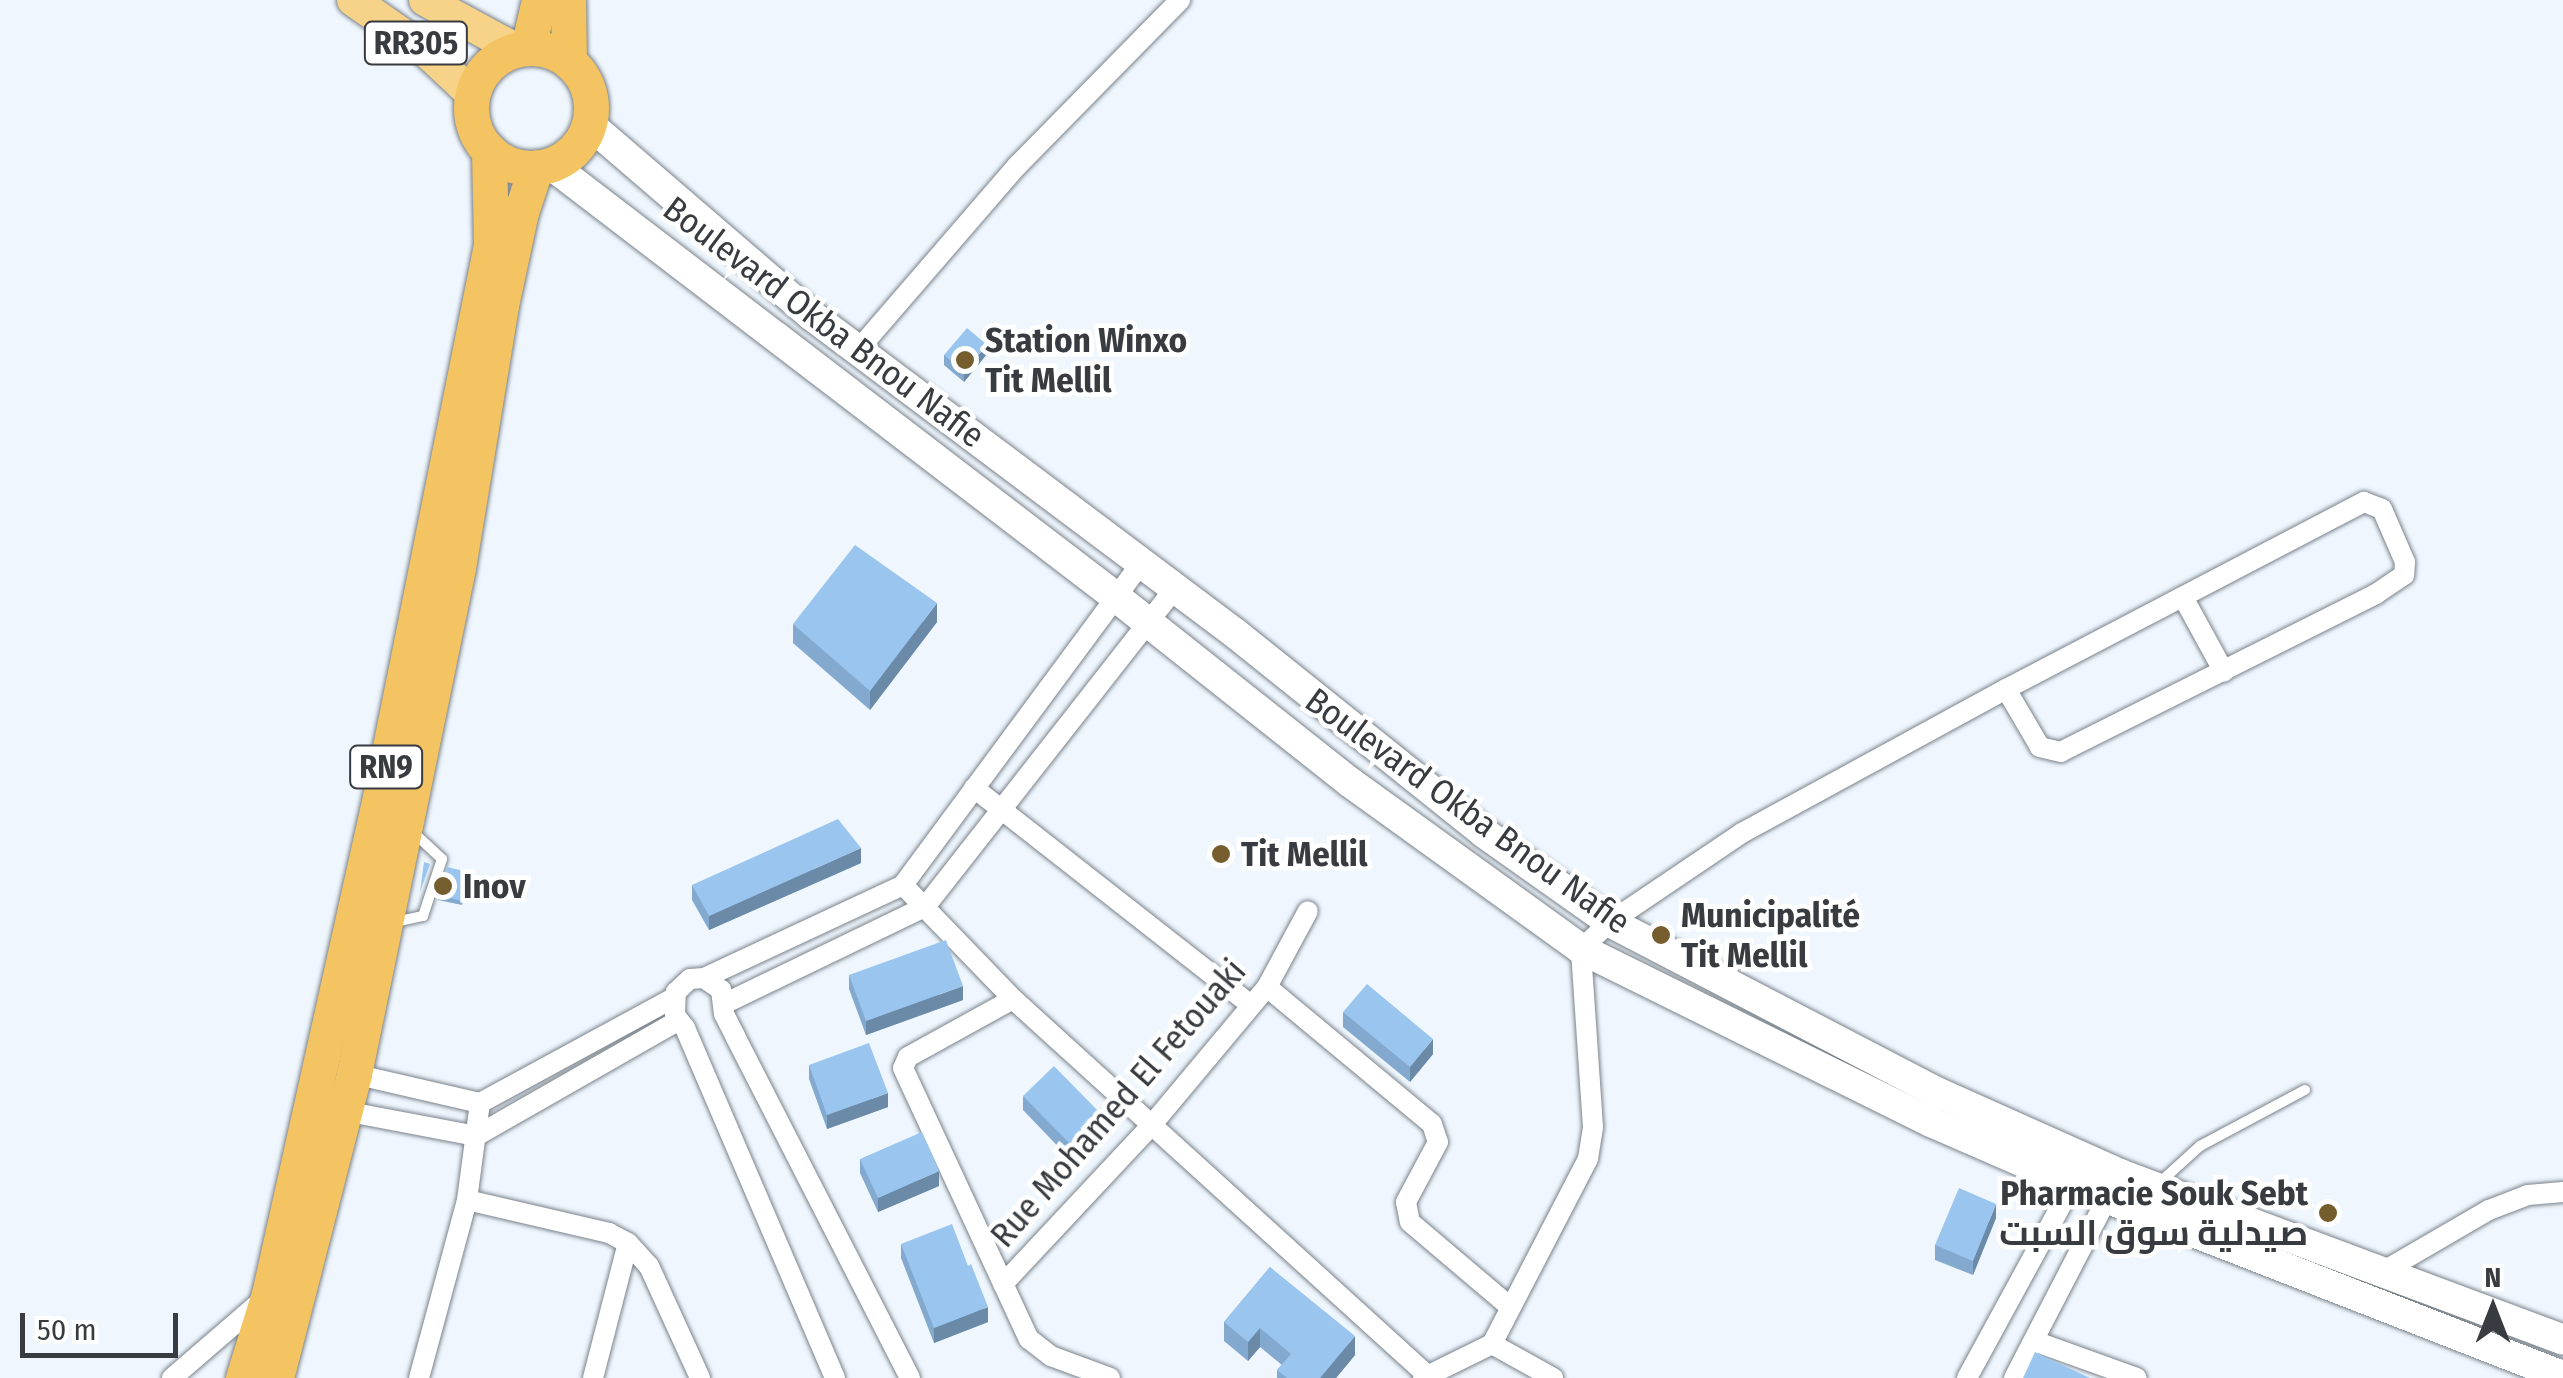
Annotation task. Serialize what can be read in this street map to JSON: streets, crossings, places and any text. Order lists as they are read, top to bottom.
{
  "streets": {
    "highway": ["RN9"],
    "main road": ["RR305", "Boulevard Okba Bnou Nafie"],
    "street": ["Rue Mohamed El Fetouaki"]
  },
  "crossings": [
    ["RR305", "Boulevard Okba Bnou Nafie"],
    ["RR305", "RN9"],
    ["Boulevard Okba Bnou Nafie", "RN9"]
  ],
  "places": [
    "Station Winxo Tit Mellil",
    "Tit Mellil",
    "Inov",
    "Municipalité Tit Mellil",
    "Pharmacie Souk Sebt صيدلية سوق السبت"
  ],
  "scale_bar": "50 m",
  "north": "top"
}
